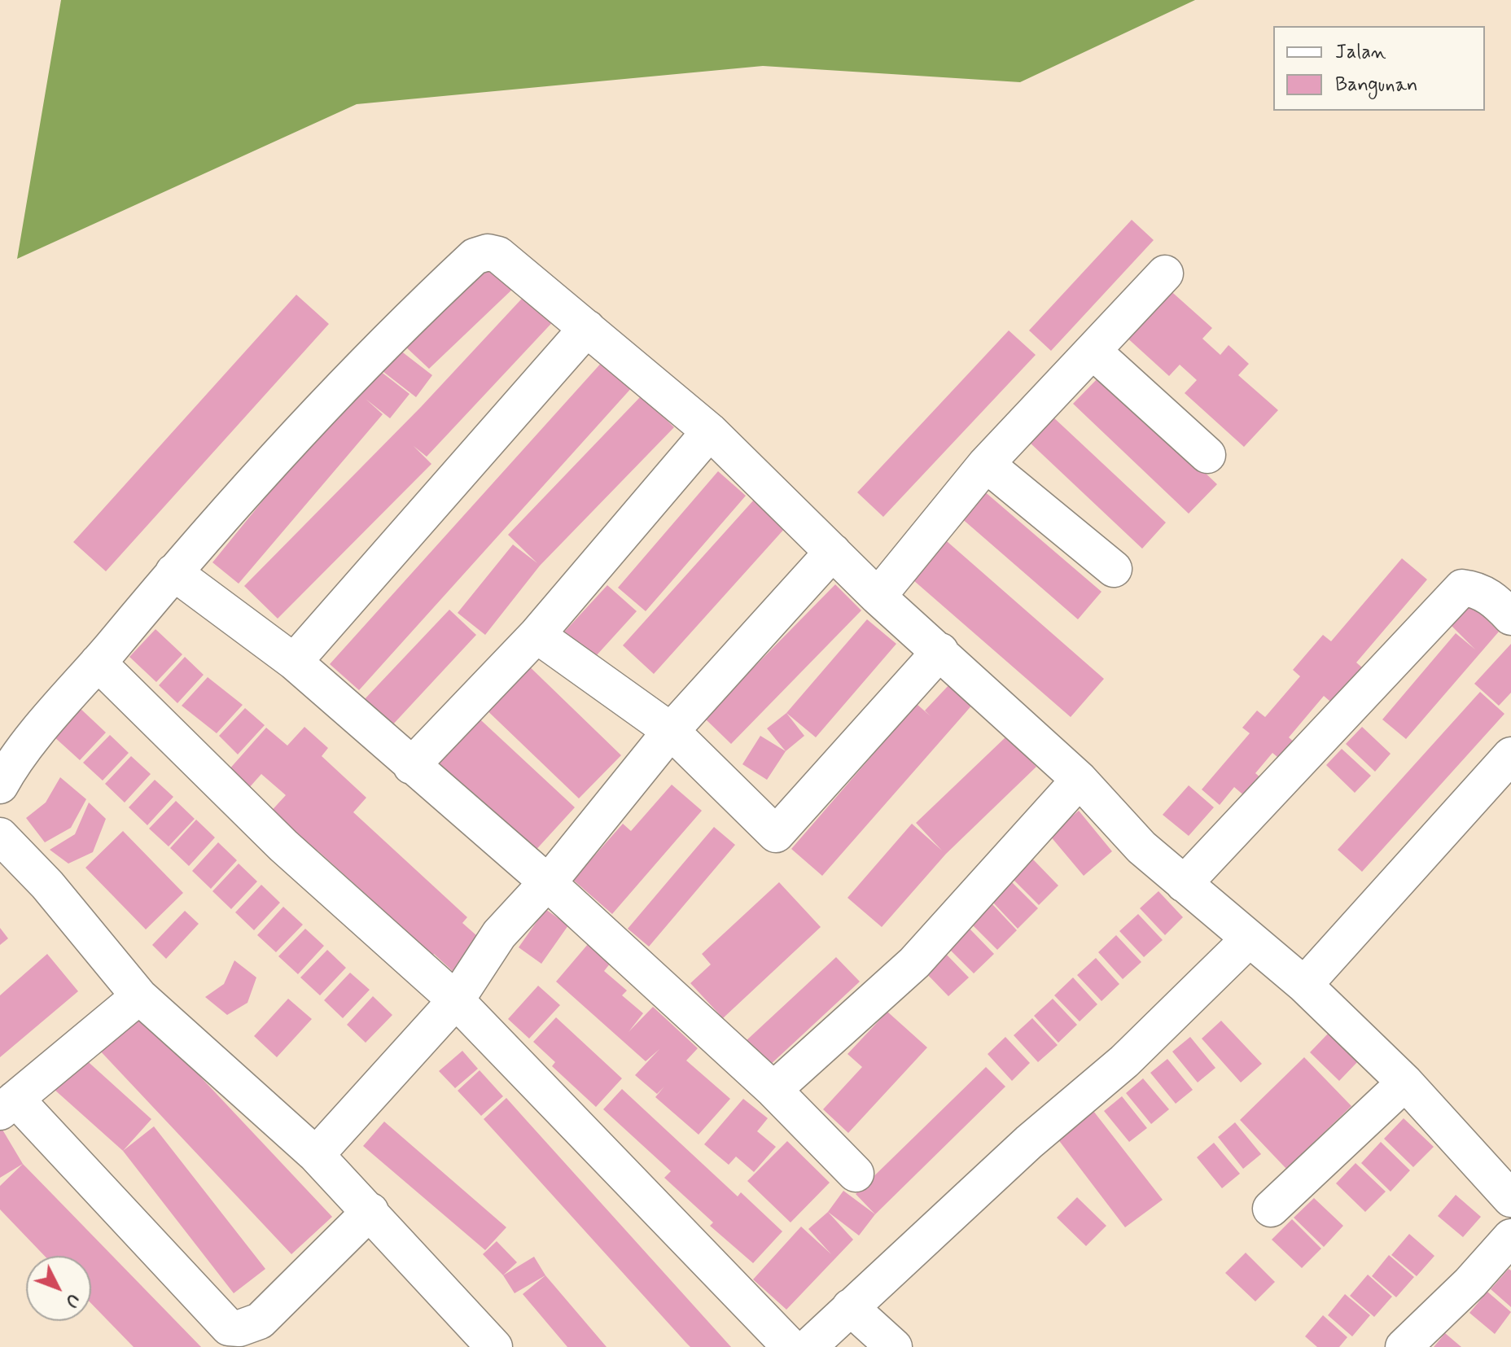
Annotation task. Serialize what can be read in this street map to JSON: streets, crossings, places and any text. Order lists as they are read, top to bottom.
{
  "legend": ["Jalan", "Bangunan"],
  "north": "bottom right"
}
